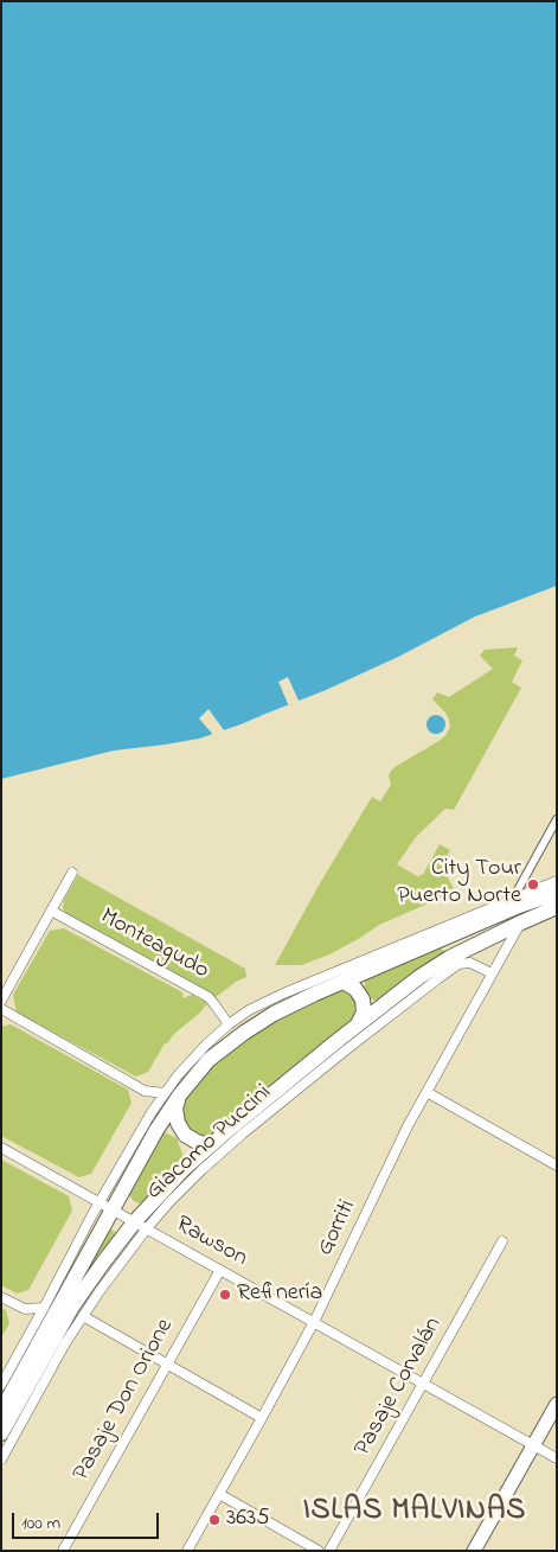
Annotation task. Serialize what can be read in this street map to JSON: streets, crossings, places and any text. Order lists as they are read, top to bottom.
{
  "streets": {
    "street": [
      "Monteagudo",
      "Giacomo Puccini",
      "Gorriti",
      "Rawson",
      "Pasaje Corvalán",
      "Pasaje Don Orione"
    ]
  },
  "crossings": [
    ["Giacomo Puccini", "Gorriti"],
    ["Giacomo Puccini", "Rawson"],
    ["Gorriti", "Rawson"],
    ["Rawson", "Pasaje Corvalán"],
    ["Rawson", "Pasaje Don Orione"]
  ],
  "districts": ["ISLAS MALVINAS"],
  "places": ["City Tour Puerto Norte", "Refinería", "3635"],
  "scale_bar": "100 m"
}
